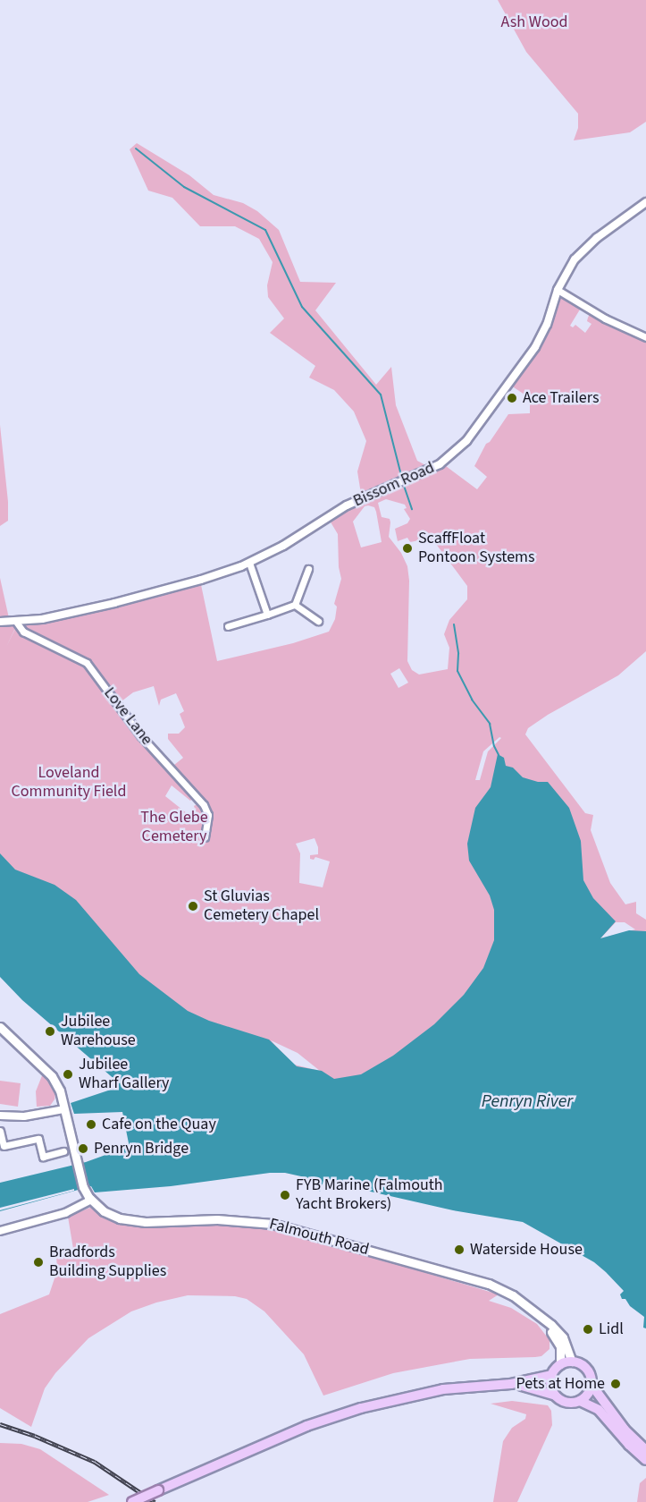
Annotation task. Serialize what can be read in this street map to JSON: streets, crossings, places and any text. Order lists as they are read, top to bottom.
{
  "streets": {
    "highway": ["Falmouth Road"],
    "street": ["Bissom Road", "Love Lane"]
  },
  "crossings": [
    ["Bissom Road", "Love Lane"]
  ],
  "water": ["Penryn River"],
  "parks": ["Ash Wood", "Loveland Community Field", "The Glebe Cemetery"],
  "places": [
    "Ace Trailers",
    "ScaffFloat Pontoon Systems",
    "St Gluvias Cemetery Chapel",
    "Jubilee Warehouse",
    "Jubilee Wharf Gallery",
    "Cafe on the Quay",
    "Penryn Bridge",
    "FYB Marine (Falmouth Yacht Brokers)",
    "Waterside House",
    "Bradfords Building Supplies",
    "Lidl",
    "Pets at Home"
  ]
}
